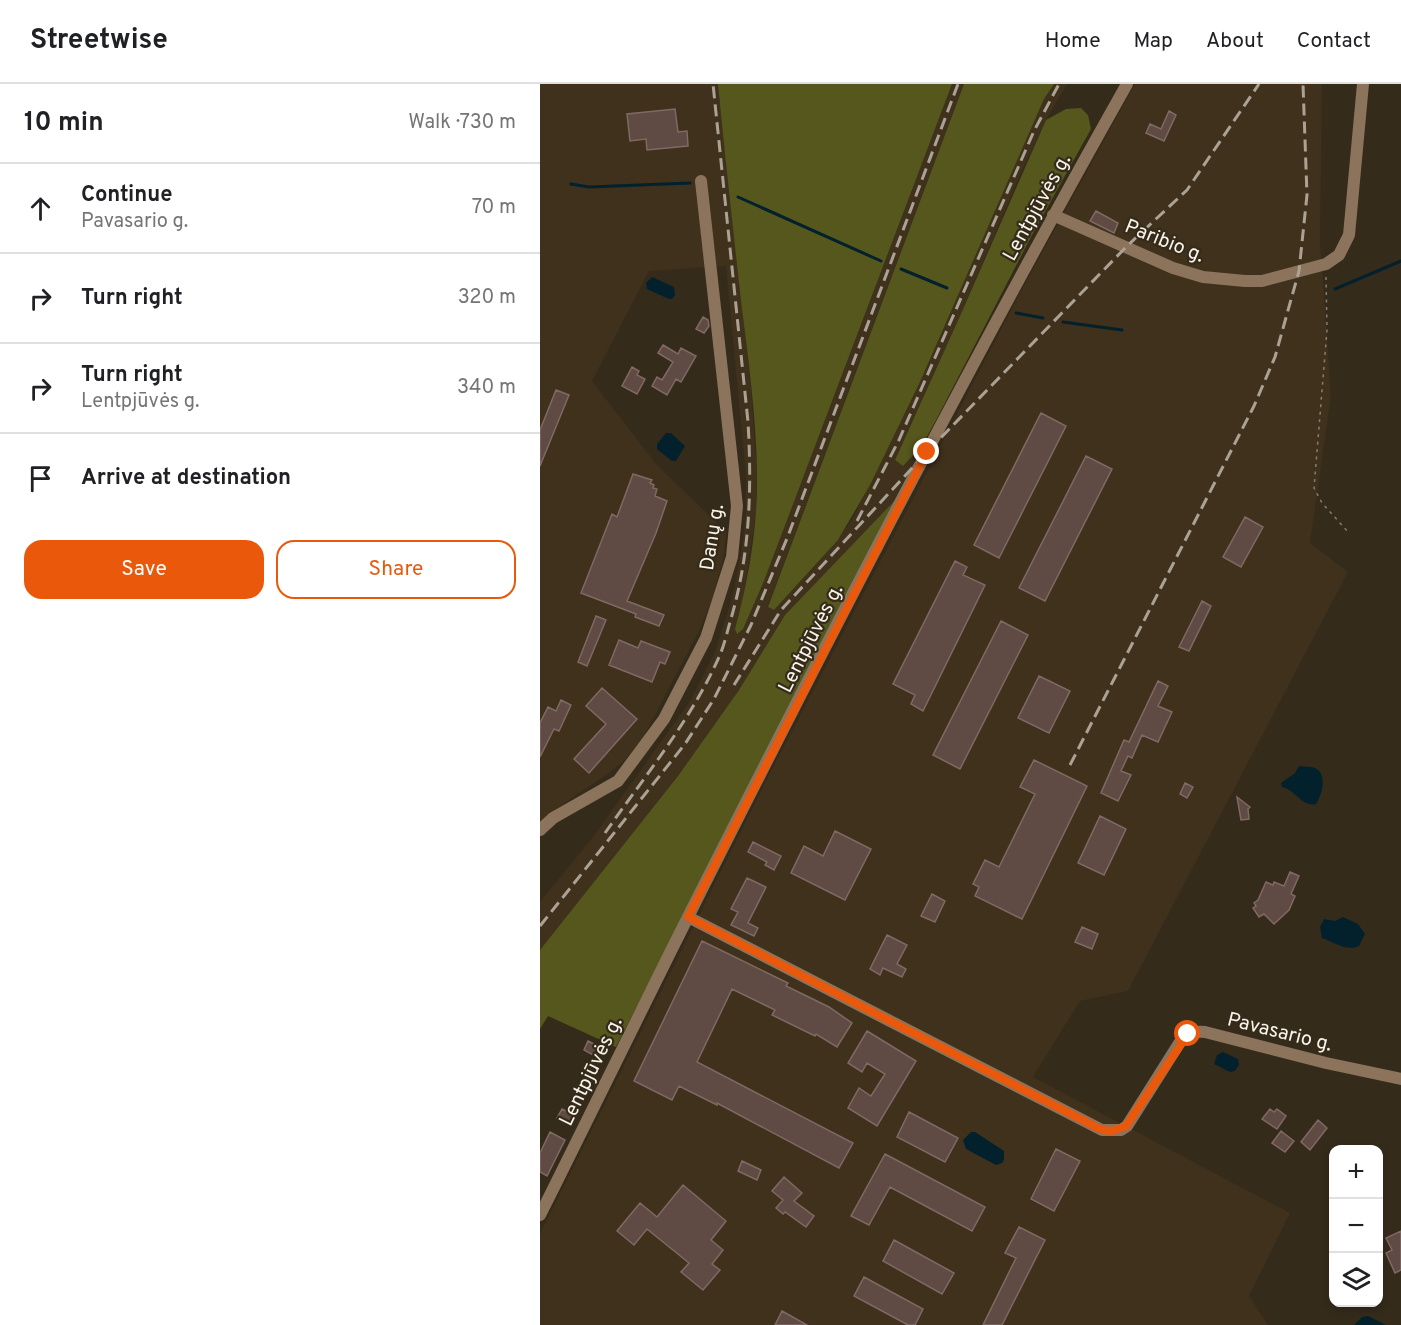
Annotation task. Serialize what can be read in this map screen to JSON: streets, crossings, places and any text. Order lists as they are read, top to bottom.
{
  "streets": {
    "street": [
      "Lentpjūvės g.",
      "Paribio g.",
      "Danų g.",
      "Pavasario g."
    ]
  },
  "crossings": [
    ["Lentpjūvės g.", "Paribio g."],
    ["Lentpjūvės g.", "Pavasario g."]
  ],
  "page": {
    "header": "Streetwise",
    "nav": [
      "Home",
      "Map",
      "About",
      "Contact"
    ],
    "heading": ["10 min", "Walk · 730 m"],
    "list": [
      ["Continue", "Pavasario g.", "70 m"],
      ["Turn right", "320 m"],
      ["Turn right", "Lentpjūvės g.", "340 m"],
      "Arrive at destination"
    ],
    "buttons": ["Save", "Share"],
    "map_buttons": ["+", "−"]
  }
}
